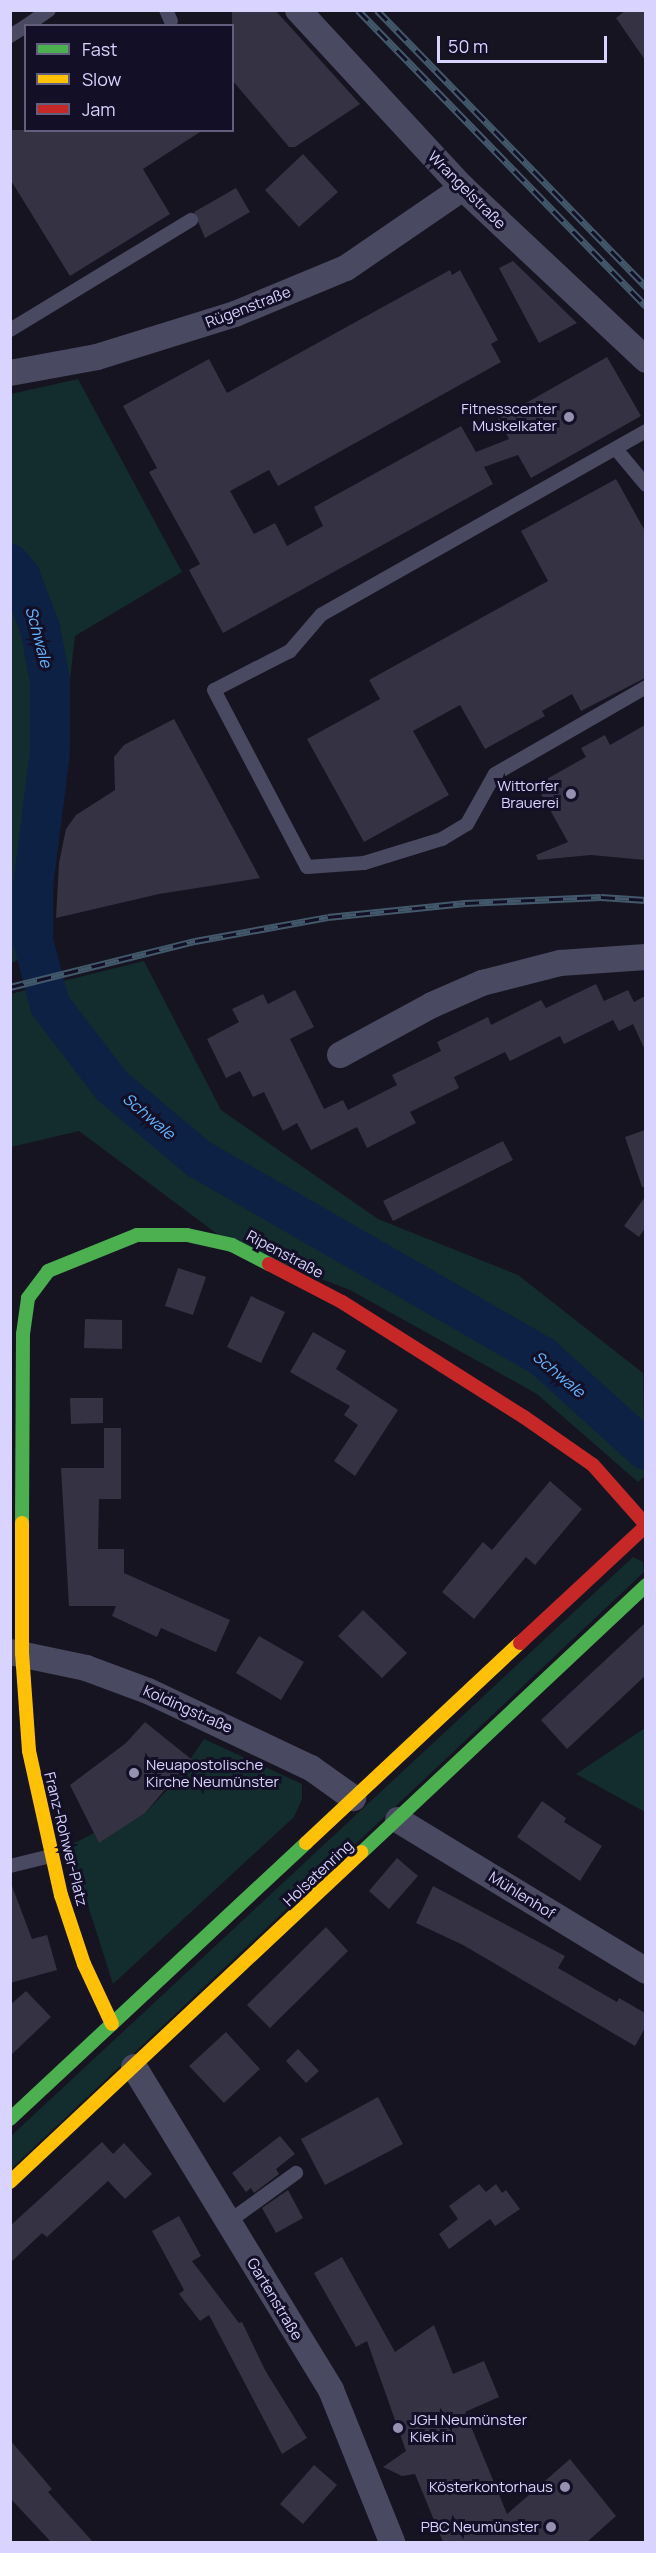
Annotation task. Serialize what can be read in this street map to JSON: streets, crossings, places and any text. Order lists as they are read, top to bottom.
{
  "streets": {
    "main road": ["Ripenstraße", "Franz-Rohwer-Platz", "Holsatenring"],
    "street": [
      "Wrangelstraße",
      "Rügenstraße",
      "Koldingstraße",
      "Mühlenhof",
      "Gartenstraße"
    ]
  },
  "crossings": [
    ["Wrangelstraße", "Rügenstraße"],
    ["Ripenstraße", "Koldingstraße"],
    ["Ripenstraße", "Franz-Rohwer-Platz"],
    ["Ripenstraße", "Holsatenring"],
    ["Koldingstraße", "Franz-Rohwer-Platz"],
    ["Koldingstraße", "Holsatenring"],
    ["Franz-Rohwer-Platz", "Holsatenring"],
    ["Holsatenring", "Mühlenhof"],
    ["Holsatenring", "Gartenstraße"]
  ],
  "water": ["Schwale"],
  "places": [
    "Fitnesscenter Muskelkater",
    "Wittorfer Brauerei",
    "Neuapostolische Kirche Neumünster",
    "JGH Neumünster Kiek in",
    "Kösterkontorhaus",
    "PBC Neumünster"
  ],
  "legend": ["Fast", "Slow", "Jam"],
  "scale_bar": "50 m"
}
